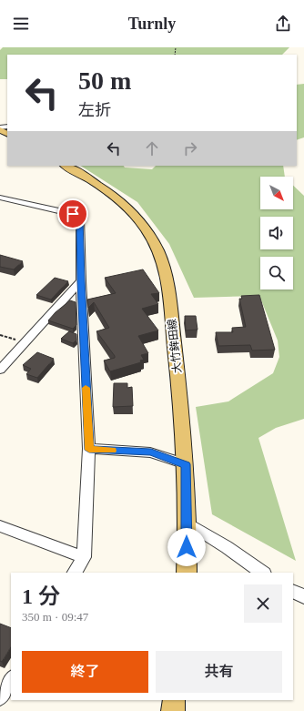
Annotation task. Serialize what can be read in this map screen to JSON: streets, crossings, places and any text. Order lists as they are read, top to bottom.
{
  "streets": {
    "main road": ["大竹鉾田線"]
  },
  "north": "bottom right",
  "page": {
    "header": "Turnly",
    "turn": ["50 m", "左折"],
    "heading": ["1 分", "350 m · 09:47"],
    "buttons": ["終了", "共有"]
  }
}
